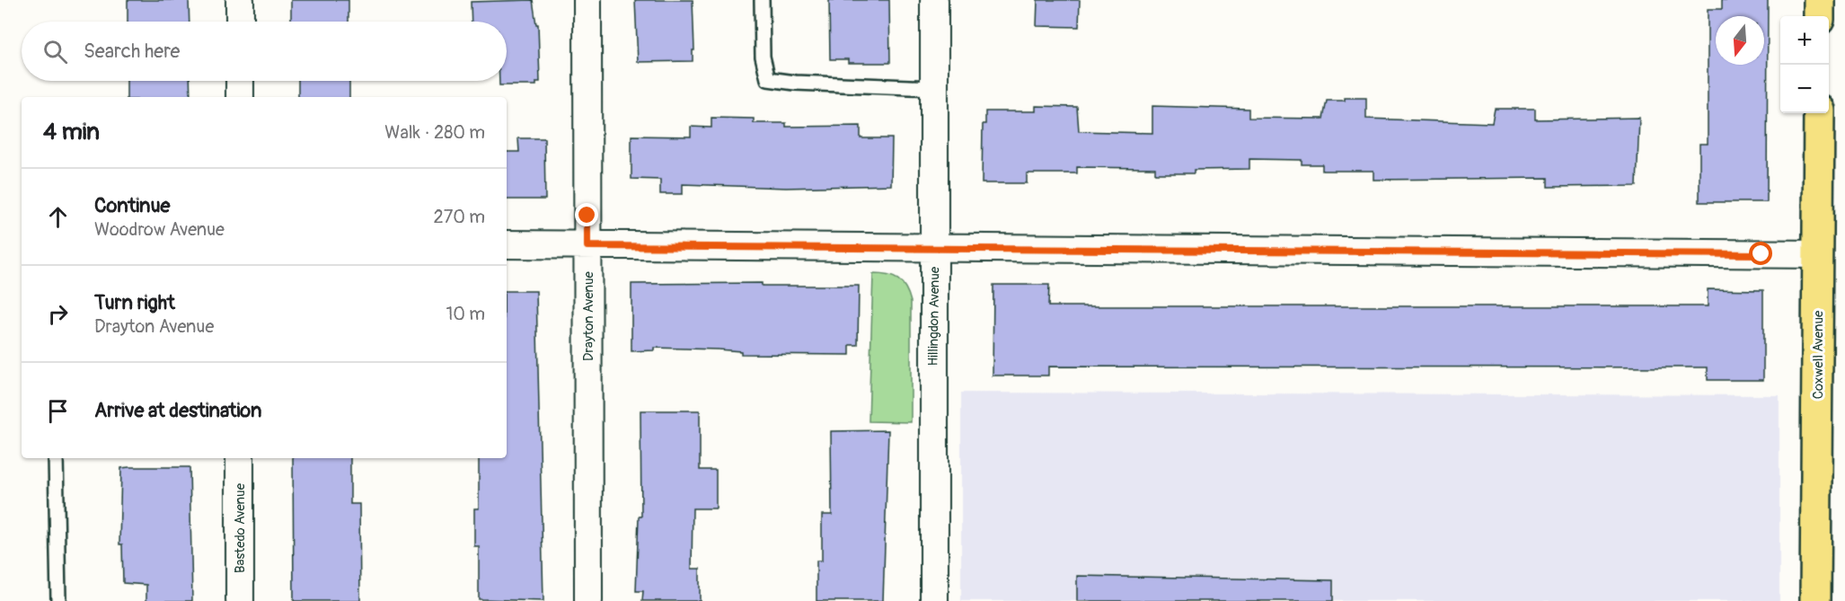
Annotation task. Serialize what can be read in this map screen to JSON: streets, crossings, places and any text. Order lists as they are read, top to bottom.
{
  "streets": {
    "main road": ["Coxwell Avenue"],
    "street": ["Drayton Avenue", "Hillingdon Avenue", "Bastedo Avenue"]
  },
  "north": "bottom",
  "page": {
    "map_buttons": ["+", "−"],
    "search": "Search here",
    "heading": ["4 min", "Walk · 280 m"],
    "list": [
      ["Continue", "Woodrow Avenue", "270 m"],
      ["Turn right", "Drayton Avenue", "10 m"],
      "Arrive at destination"
    ]
  }
}
